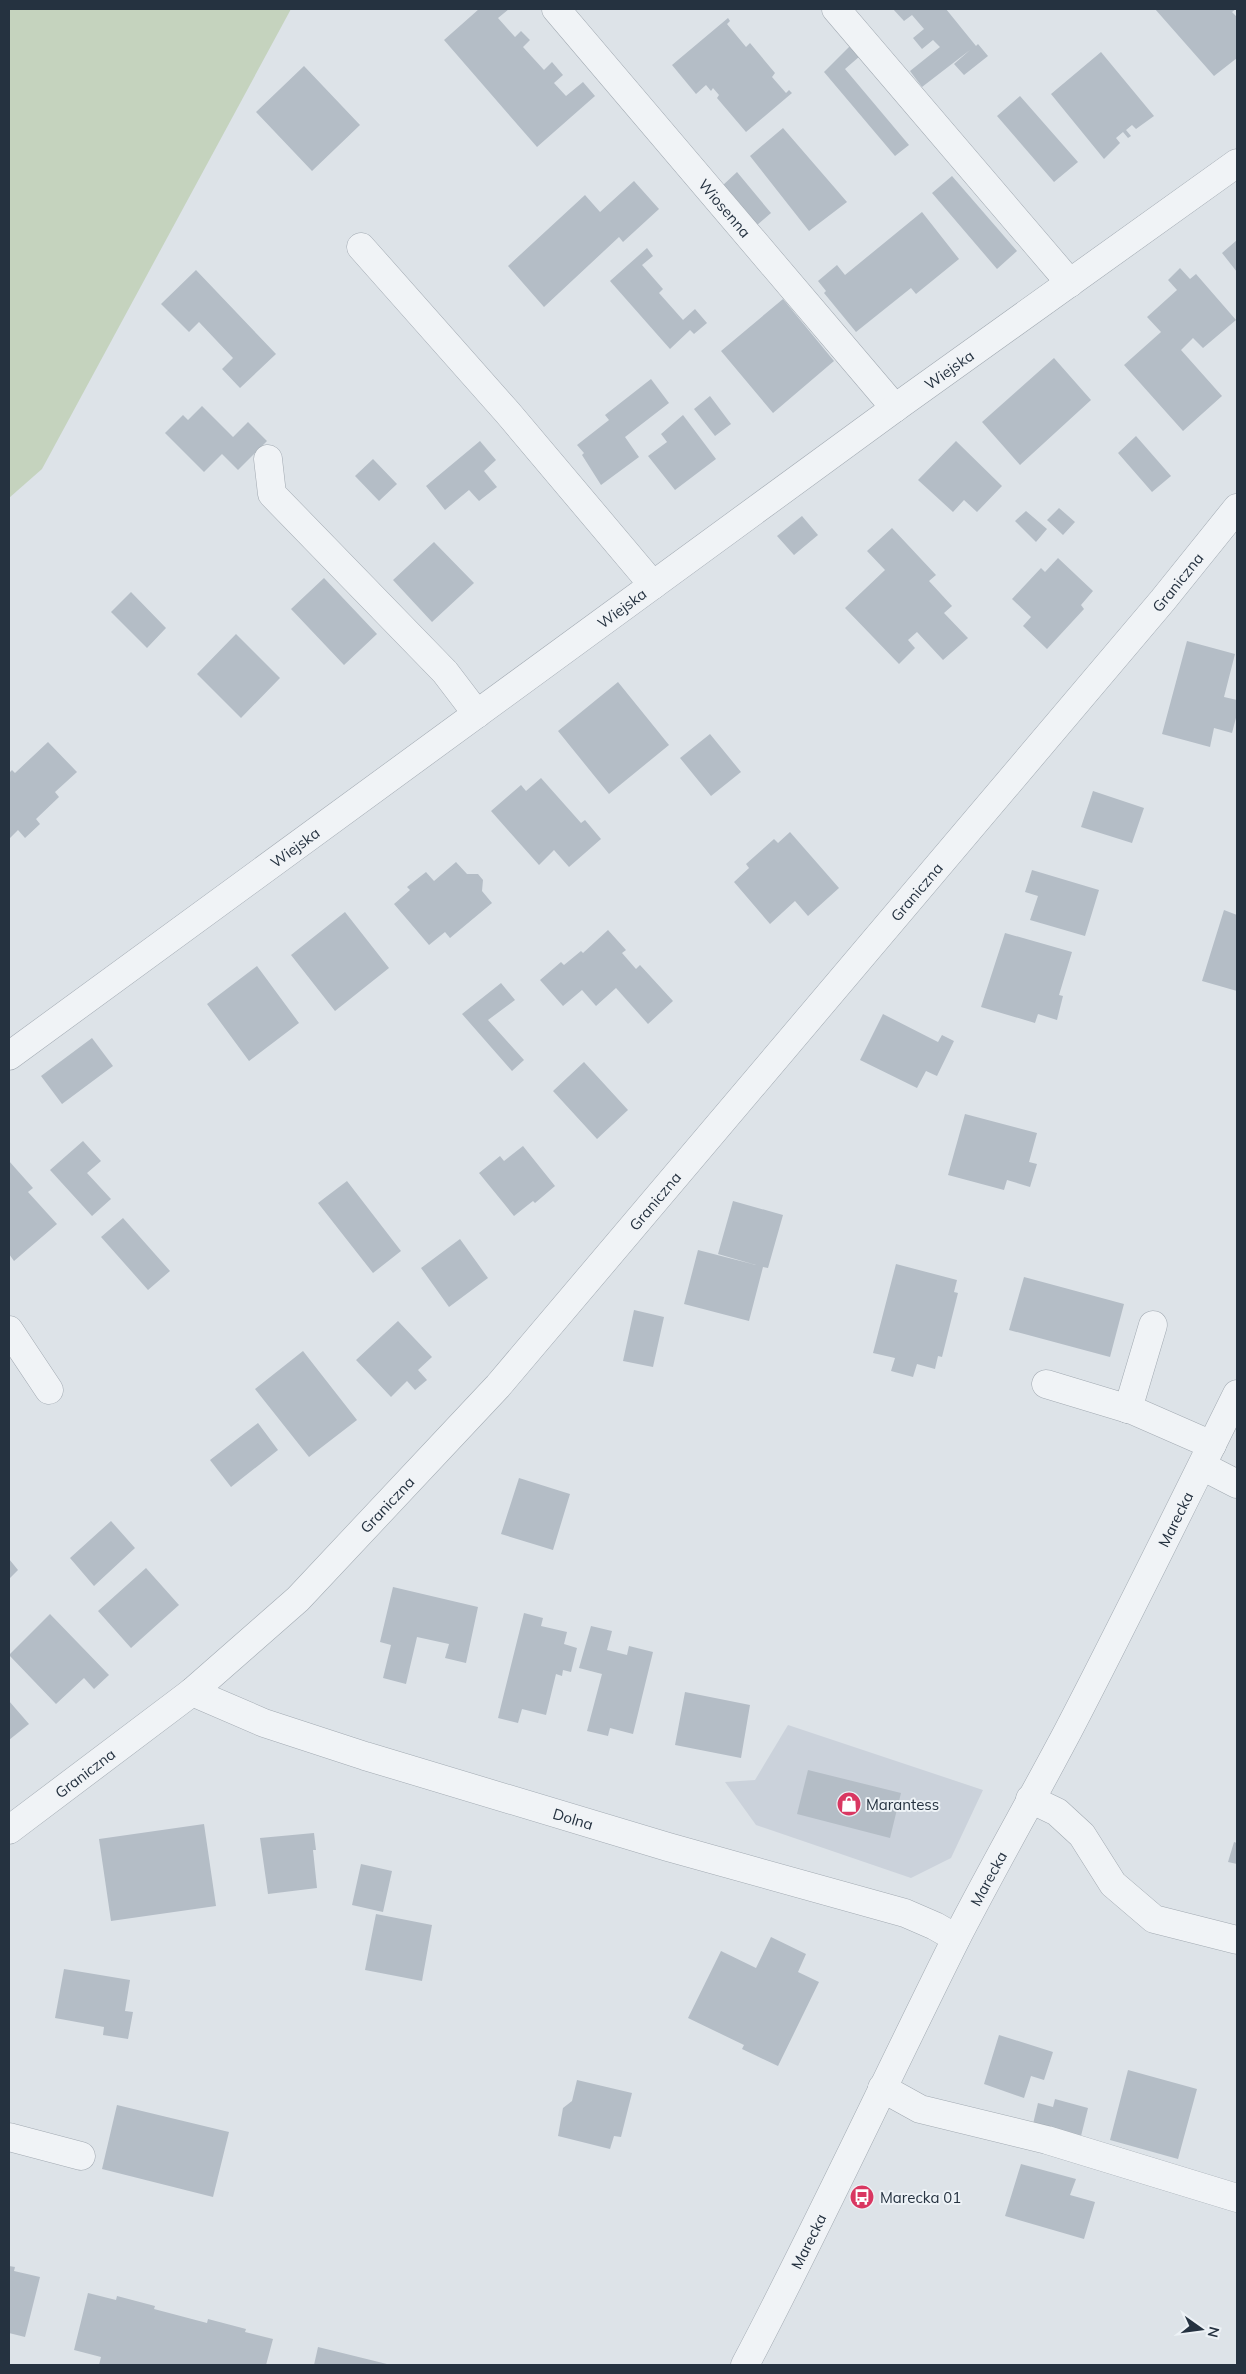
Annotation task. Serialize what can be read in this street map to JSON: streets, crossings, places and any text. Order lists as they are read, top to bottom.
{
  "streets": {
    "street": [
      "Wiosenna",
      "Wiejska",
      "Graniczna",
      "Marecka",
      "Dolna"
    ]
  },
  "crossings": [
    ["Wiosenna", "Wiejska"],
    ["Graniczna", "Dolna"],
    ["Marecka", "Dolna"]
  ],
  "places": {
    "shop": ["Marantess"],
    "bus stop": ["Marecka 01"]
  },
  "north": "right"
}
